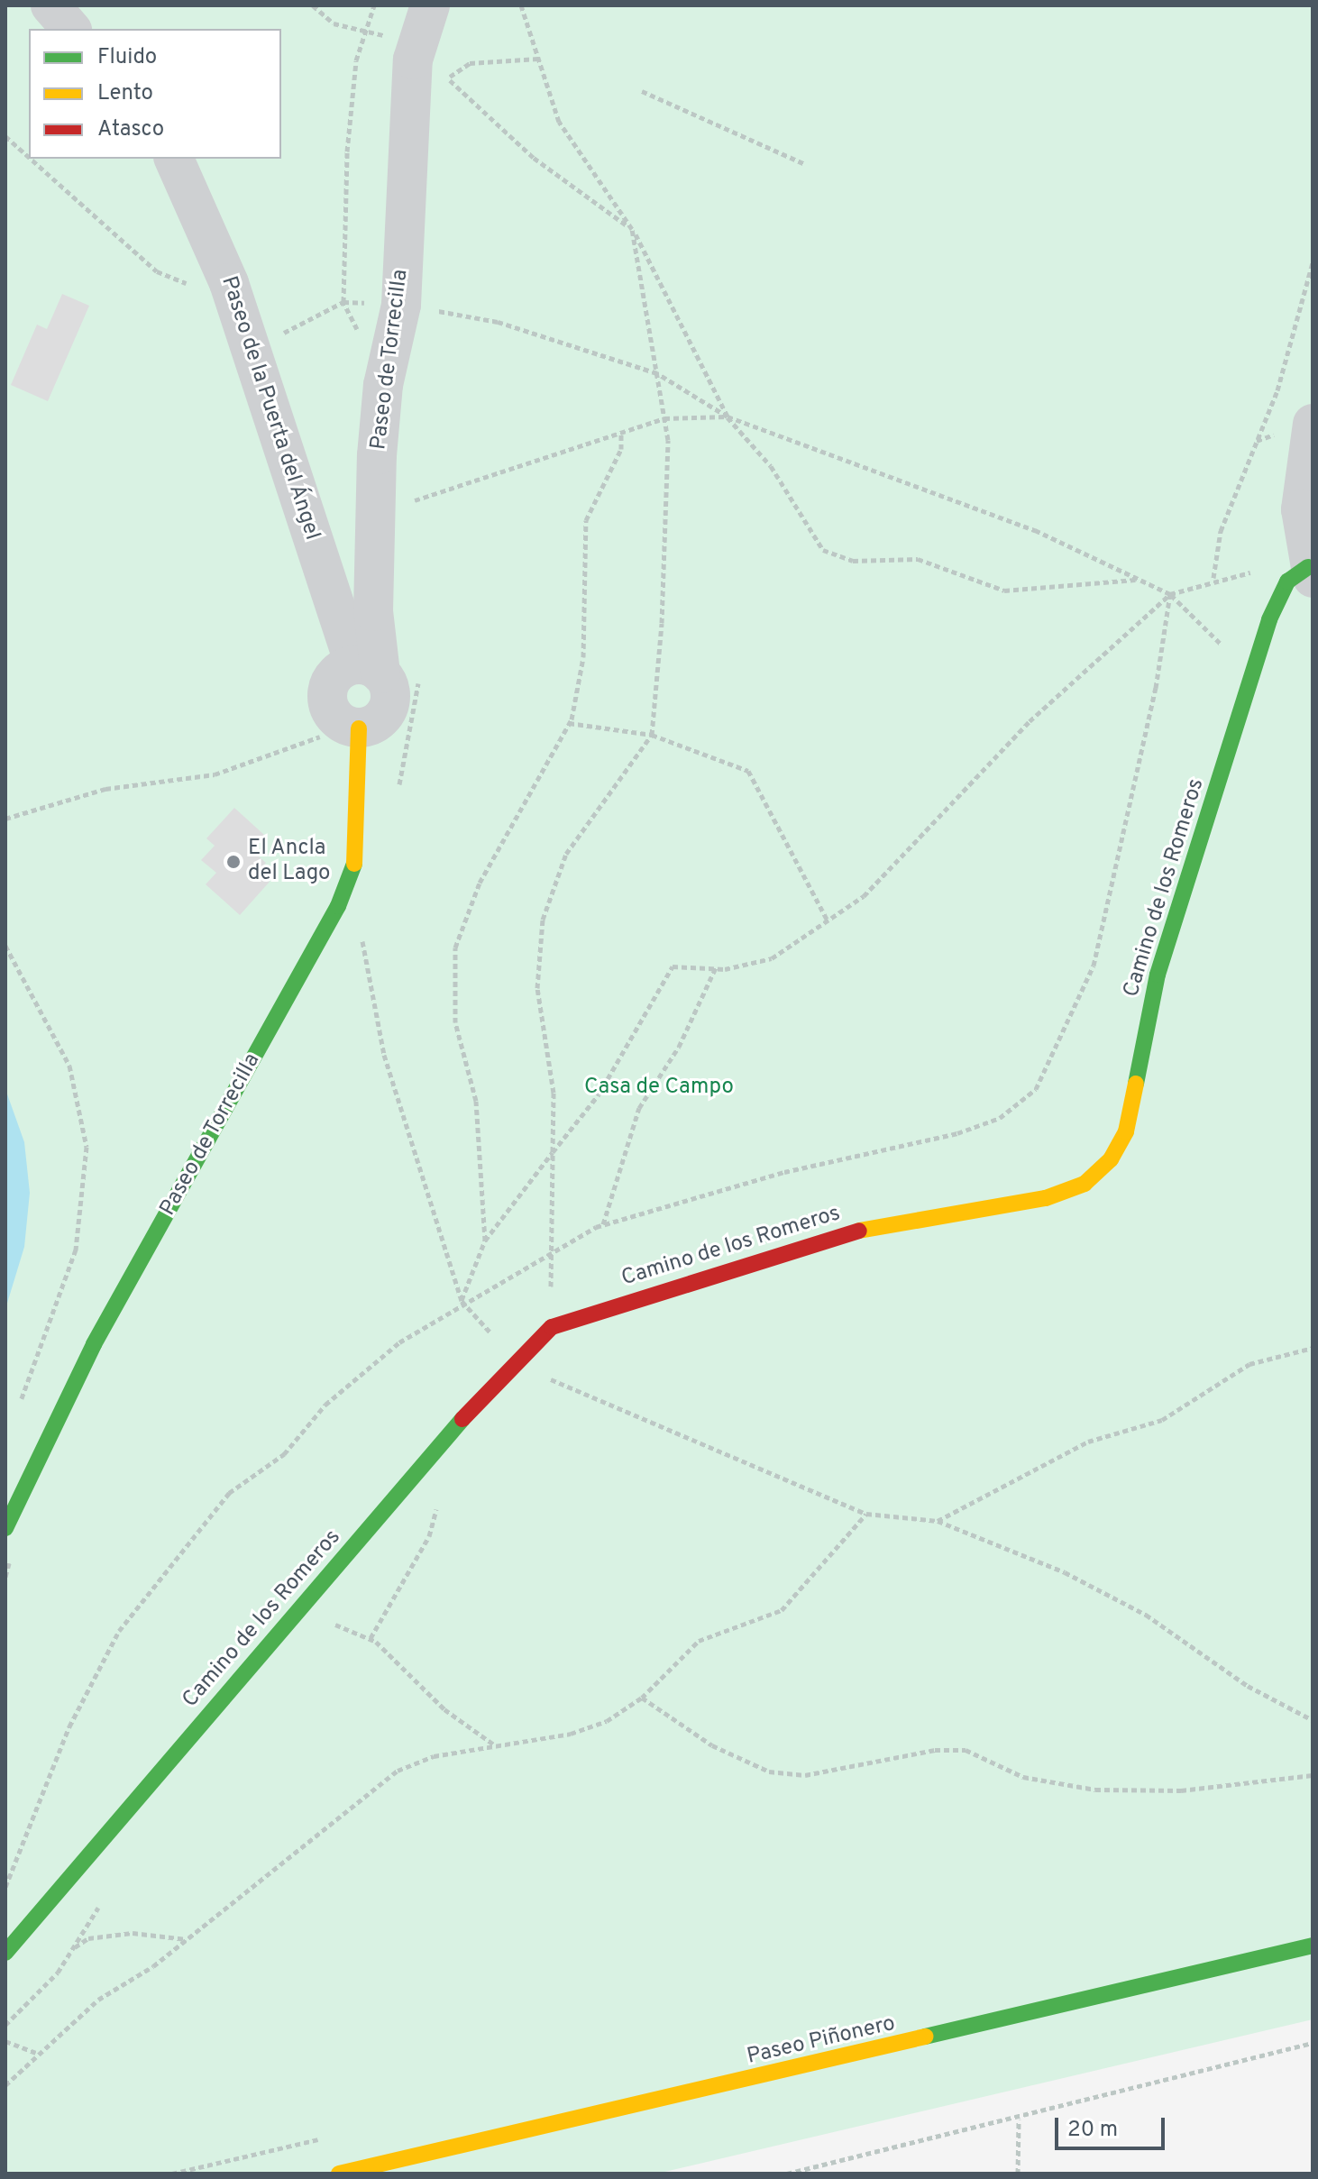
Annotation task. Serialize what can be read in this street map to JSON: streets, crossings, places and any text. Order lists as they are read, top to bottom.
{
  "streets": {
    "street": [
      "Paseo de Torrecilla",
      "Paseo de la Puerta del Ángel",
      "Camino de los Romeros",
      "Paseo Piñonero"
    ]
  },
  "crossings": [
    ["Paseo de Torrecilla", "Paseo de la Puerta del Ángel"]
  ],
  "parks": ["Casa de Campo"],
  "places": ["El Ancla del Lago"],
  "legend": ["Fluido", "Lento", "Atasco"],
  "scale_bar": "20 m"
}
